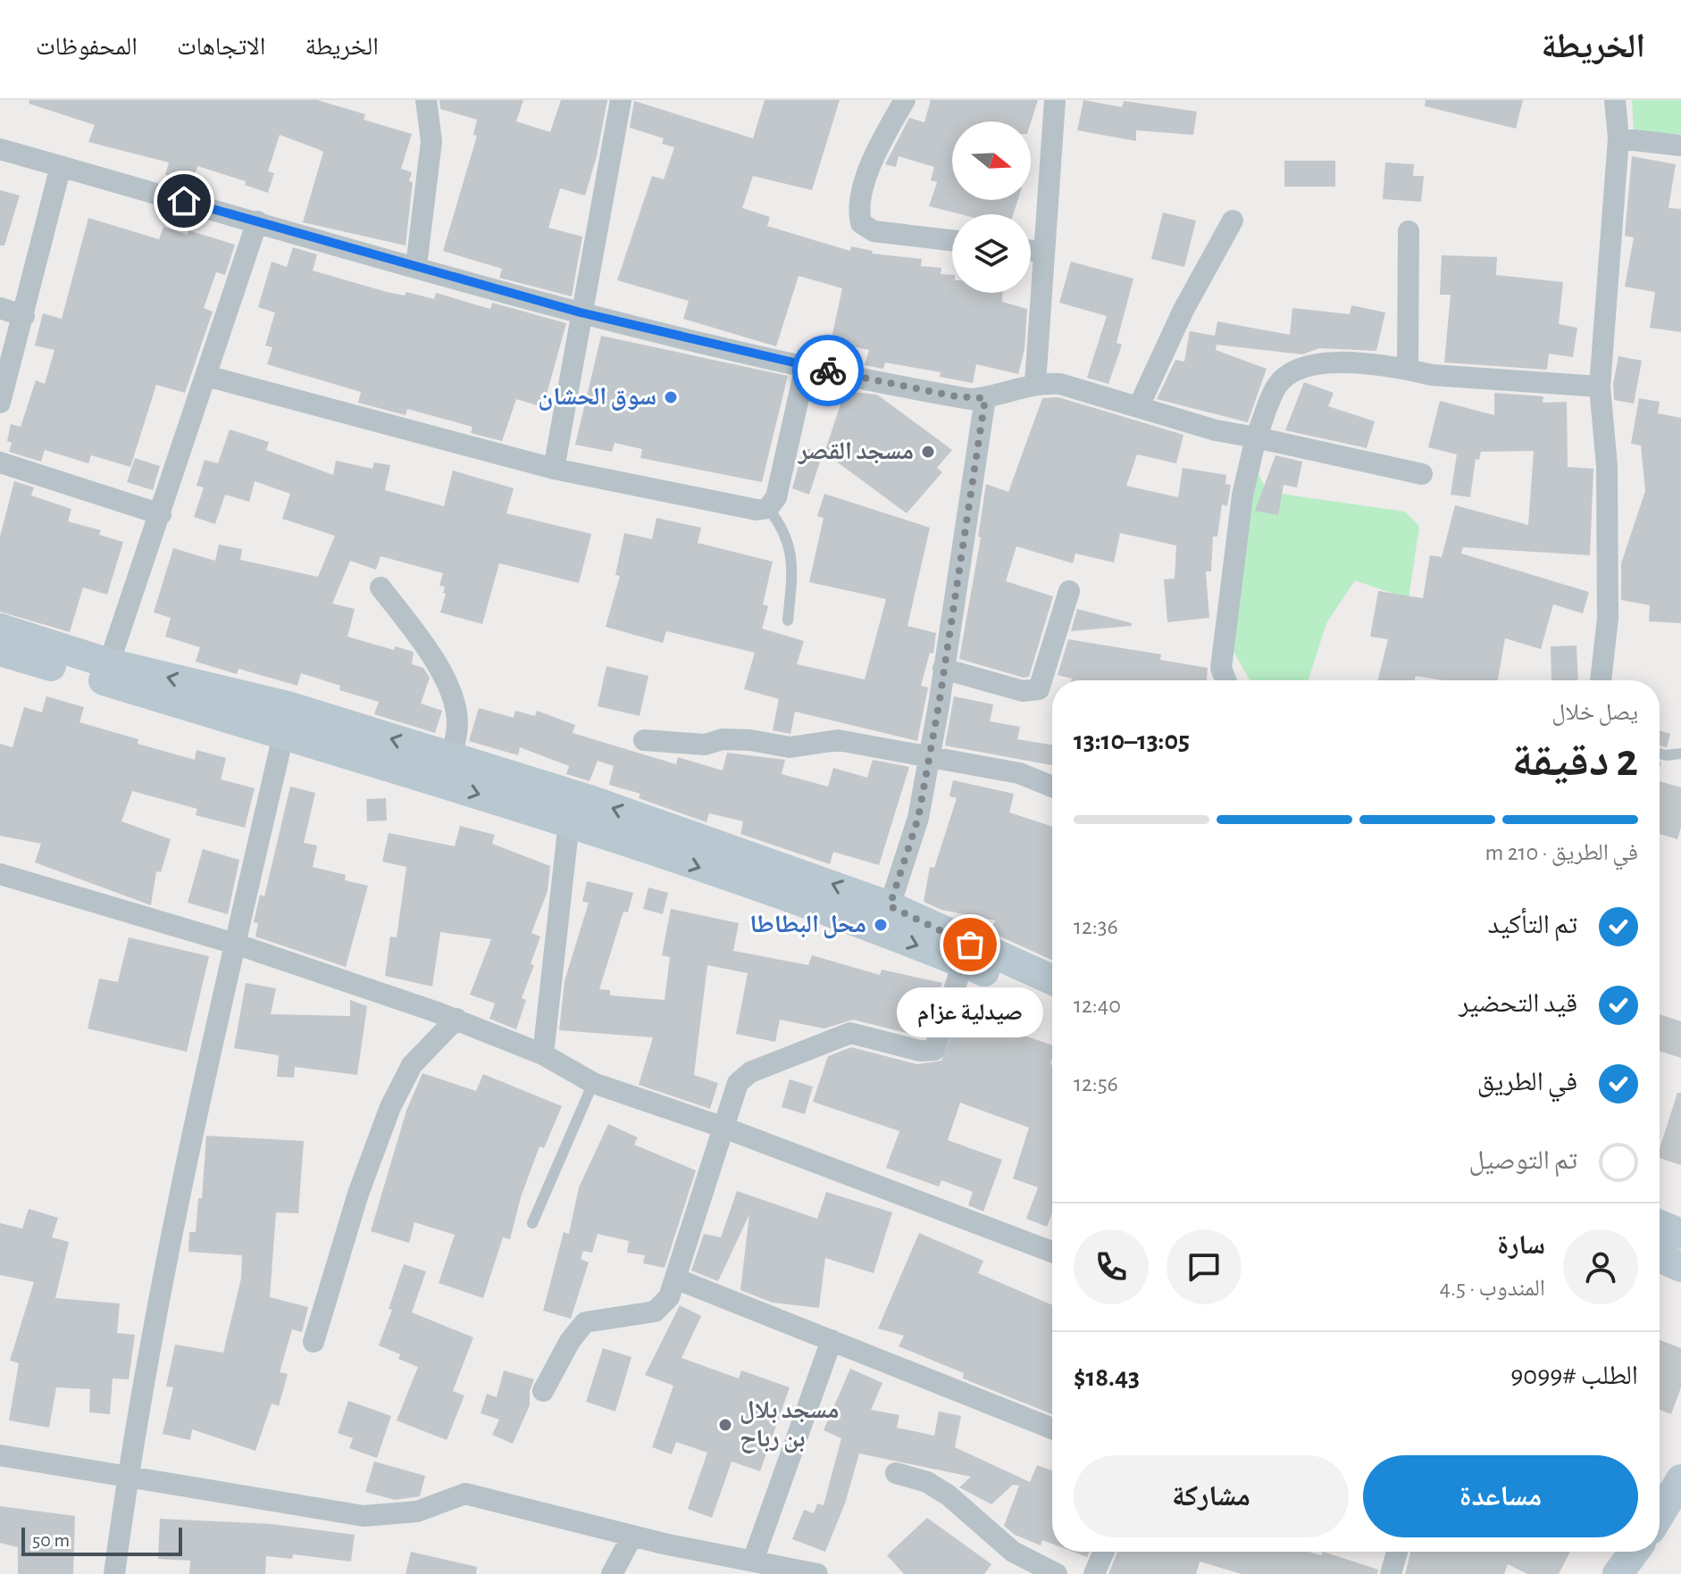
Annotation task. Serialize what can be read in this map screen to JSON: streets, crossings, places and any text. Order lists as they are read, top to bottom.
{
  "places": [
    "سوق الحشان",
    "مسجد القصر",
    "محل البطاطا",
    "صيدلية عزام",
    "مسجد بلال بن رباح"
  ],
  "scale_bar": "50 m",
  "north": "right",
  "page": {
    "header": "الخريطة",
    "nav": ["الخريطة", "الاتجاهات", "المحفوظات"],
    "heading": ["2 دقيقة", "يصل خلال", "13:05–13:10"],
    "panel": [
      "سارة",
      "المندوب · 4.5",
      "الطلب #9099",
      "$18.43"
    ],
    "bar": "في الطريق · 210 m",
    "list": [
      ["تم التأكيد", "12:36"],
      ["قيد التحضير", "12:40"],
      ["في الطريق", "12:56"],
      "تم التوصيل"
    ],
    "bubble": "صيدلية عزام",
    "buttons": ["مساعدة", "مشاركة"],
    "scale": "50 m"
  }
}
